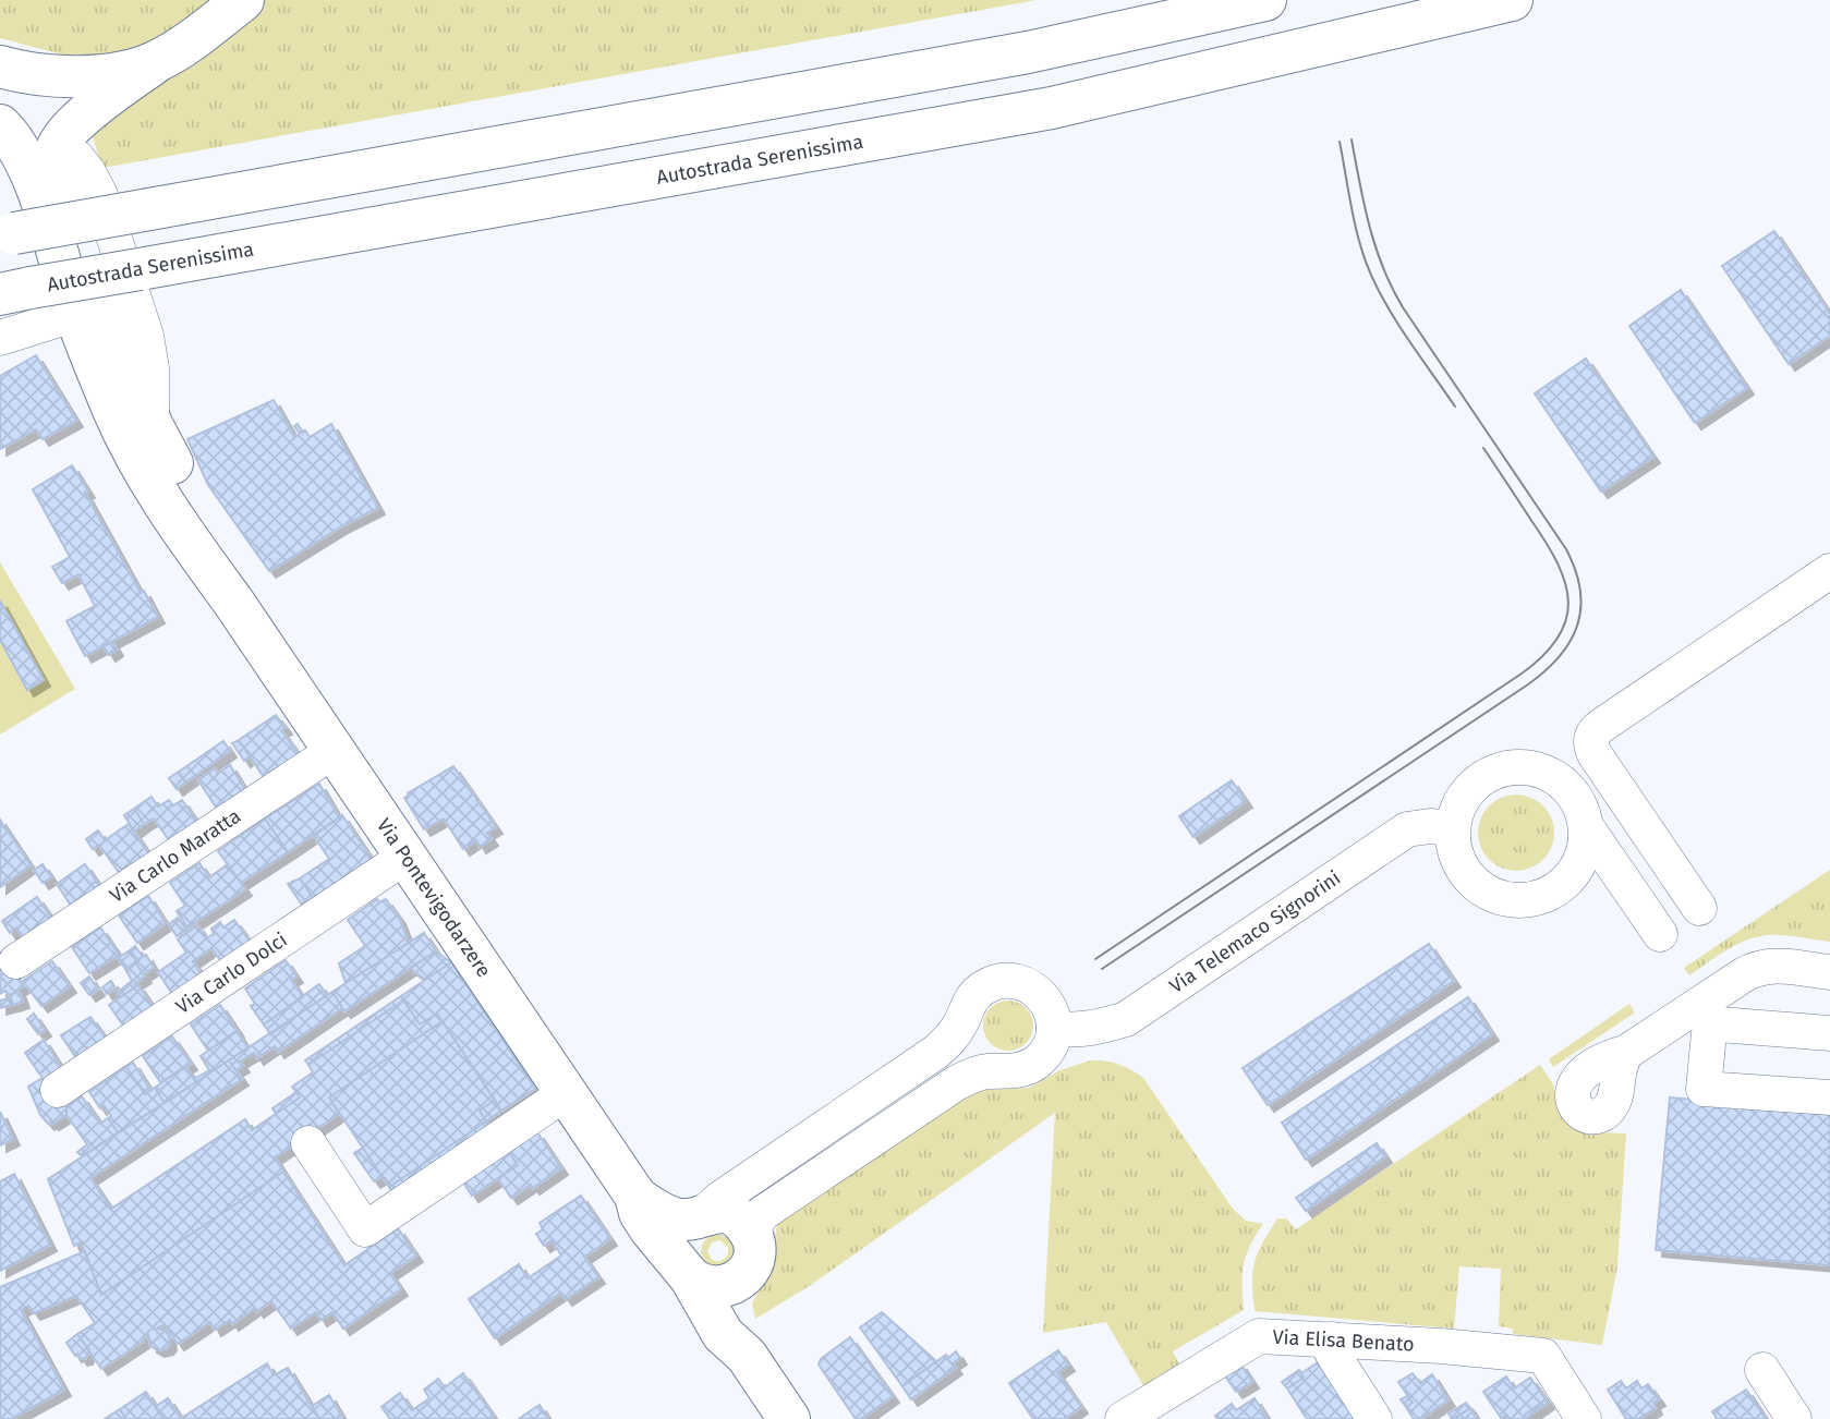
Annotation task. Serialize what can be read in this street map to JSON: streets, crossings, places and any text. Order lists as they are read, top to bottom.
{
  "streets": {
    "main road": ["Autostrada Serenissima", "Via Pontevigodarzere"],
    "street": [
      "Via Carlo Maratta",
      "Via Telemaco Signorini",
      "Via Carlo Dolci",
      "Via Elisa Benato"
    ]
  },
  "crossings": [
    ["Via Carlo Maratta", "Via Pontevigodarzere"],
    ["Via Pontevigodarzere", "Via Carlo Dolci"]
  ]
}
